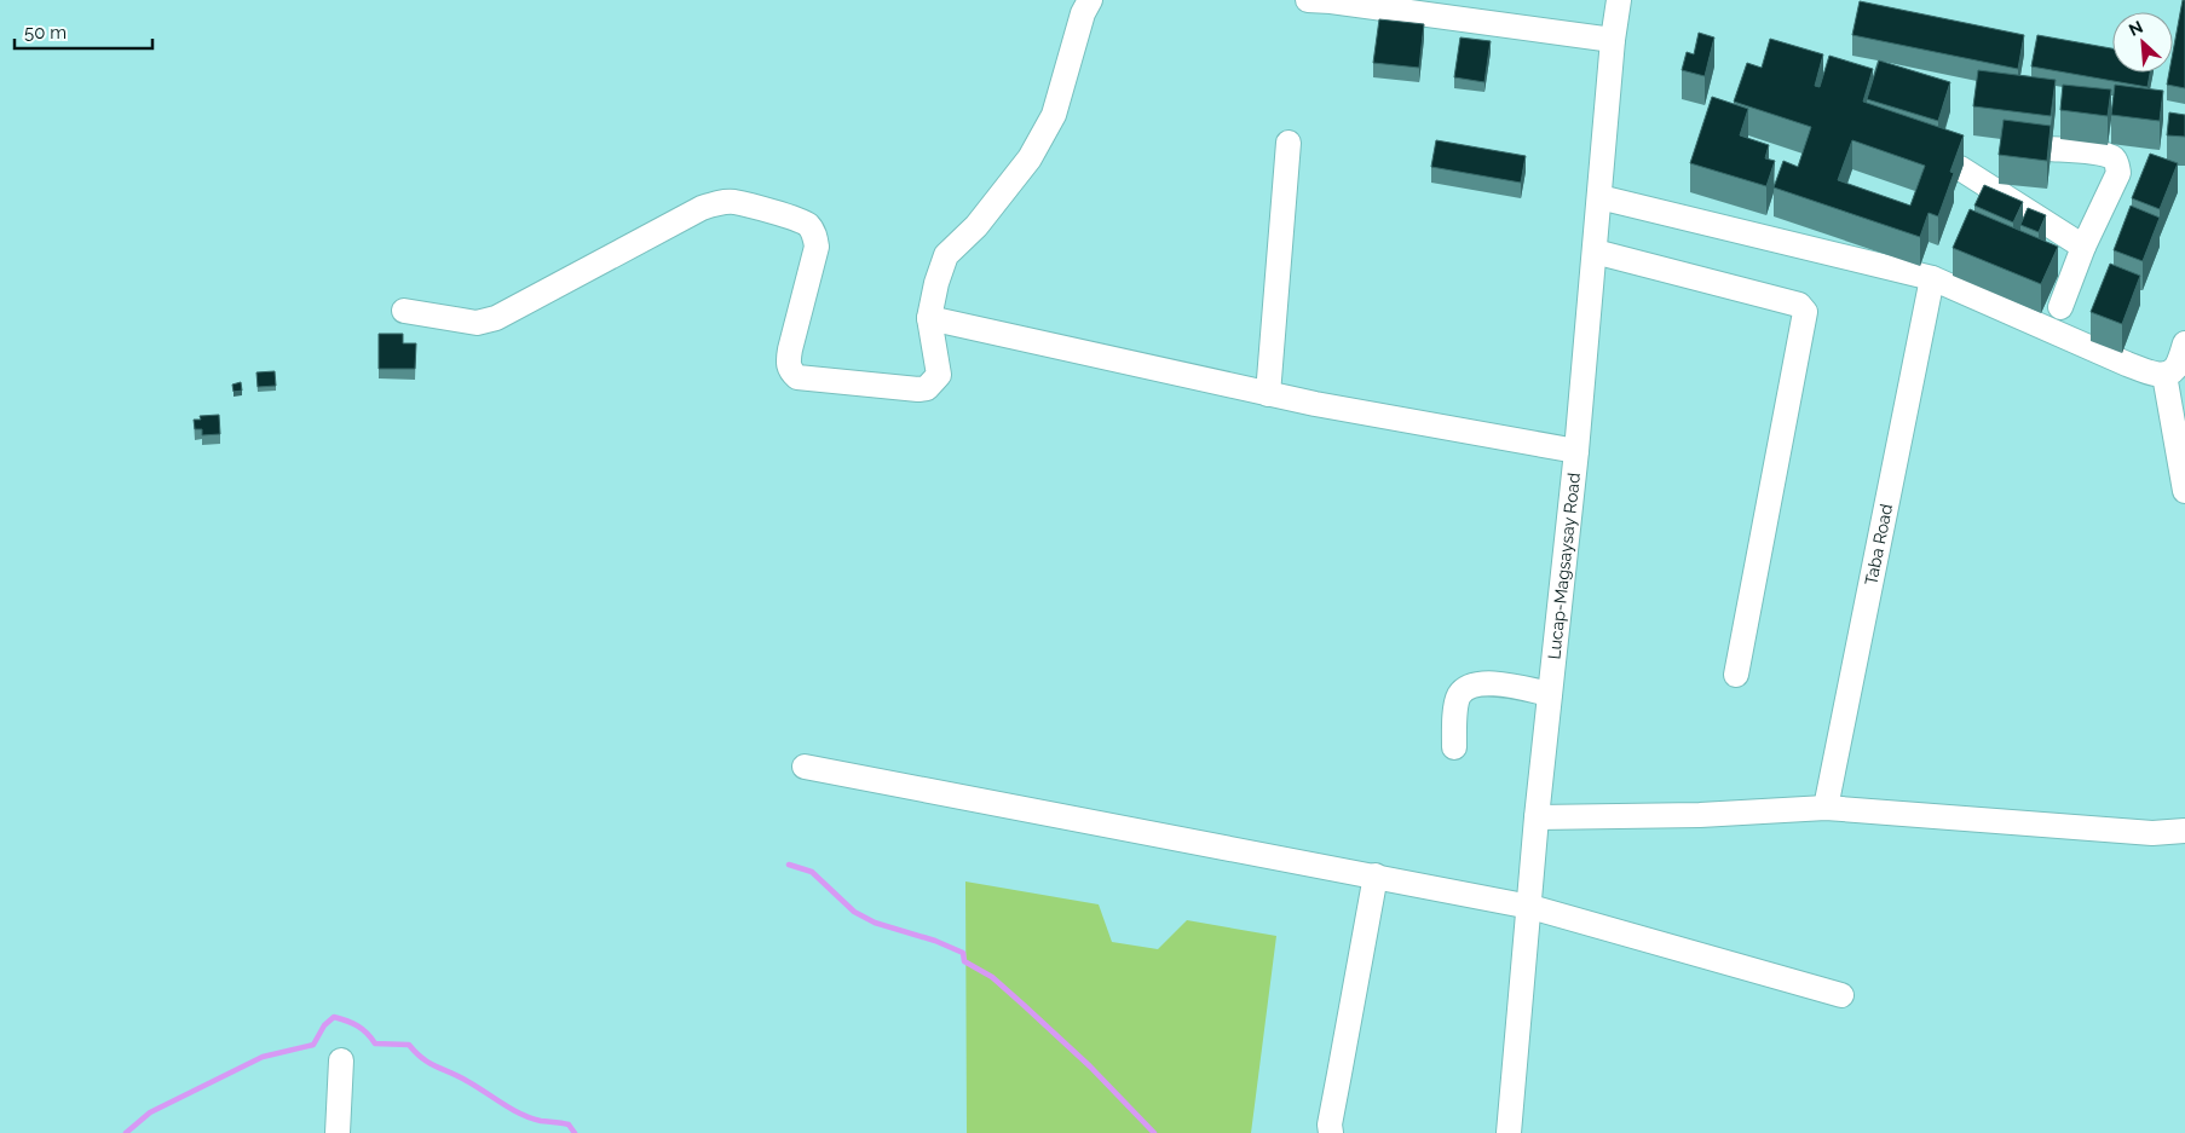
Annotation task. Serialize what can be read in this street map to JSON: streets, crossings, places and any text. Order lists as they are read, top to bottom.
{
  "streets": {
    "street": ["Taba Road", "Lucap-Magsaysay Road"]
  },
  "scale_bar": "50 m",
  "north": "top left"
}
